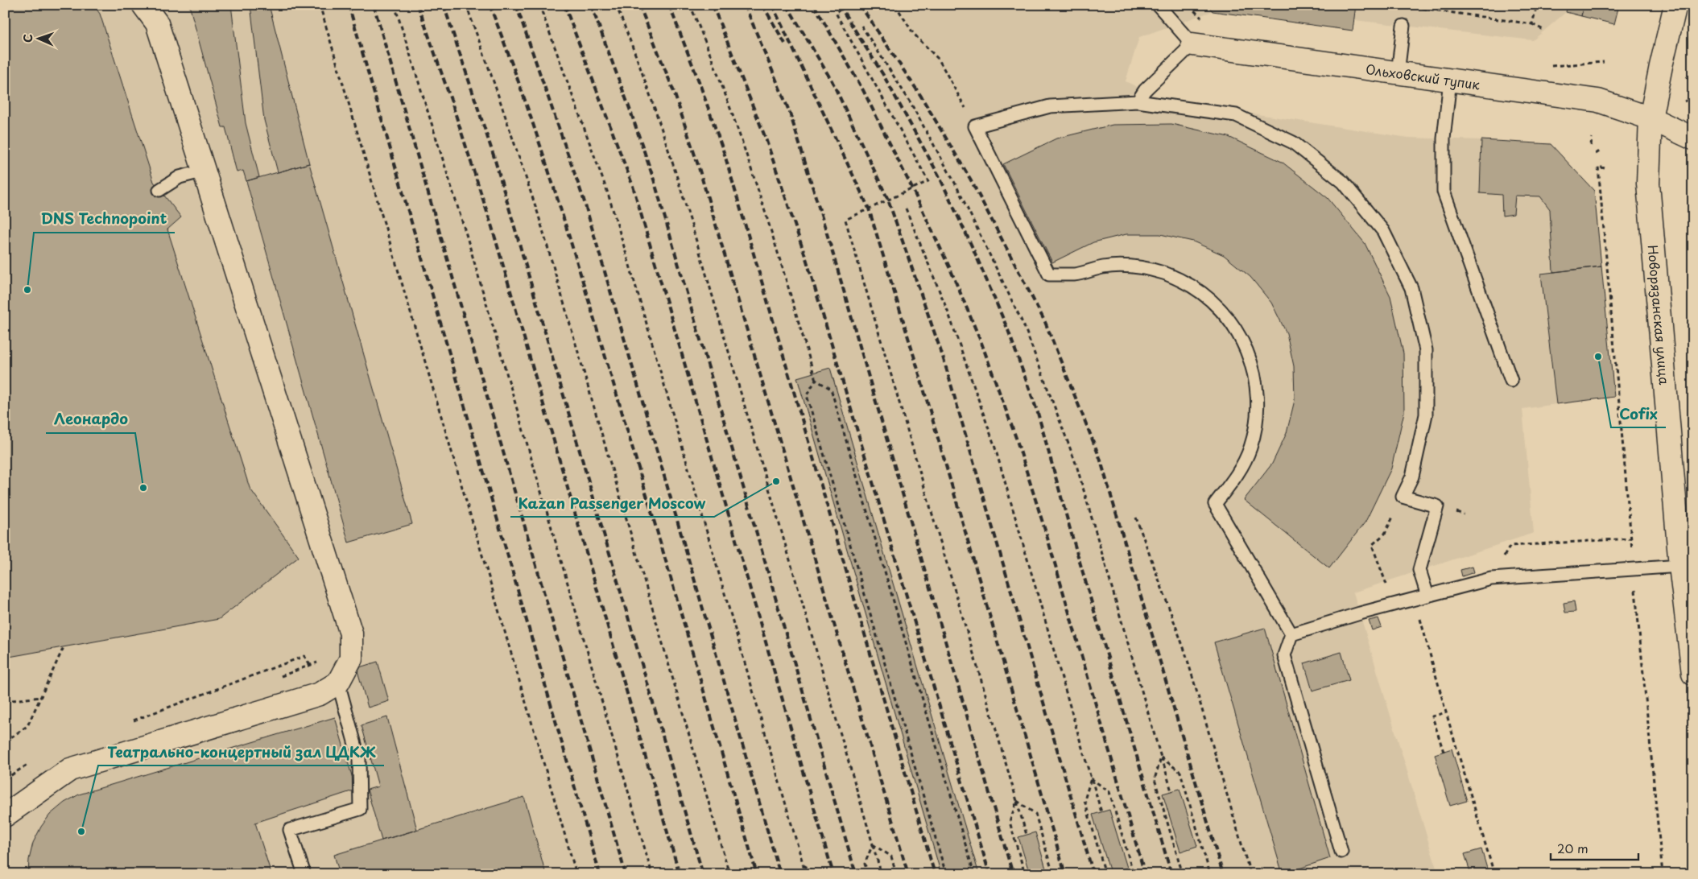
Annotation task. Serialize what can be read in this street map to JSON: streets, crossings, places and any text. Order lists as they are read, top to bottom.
{
  "streets": {
    "street": ["Ольховский тупик", "Новорязанская улица"]
  },
  "crossings": [
    ["Ольховский тупик", "Новорязанская улица"]
  ],
  "places": [
    "DNS Technopoint",
    "Cofix",
    "Kazan Passenger Moscow",
    "Леонардо",
    "Театрально-концертный зал ЦДКЖ"
  ],
  "scale_bar": "20 m",
  "north": "left"
}
